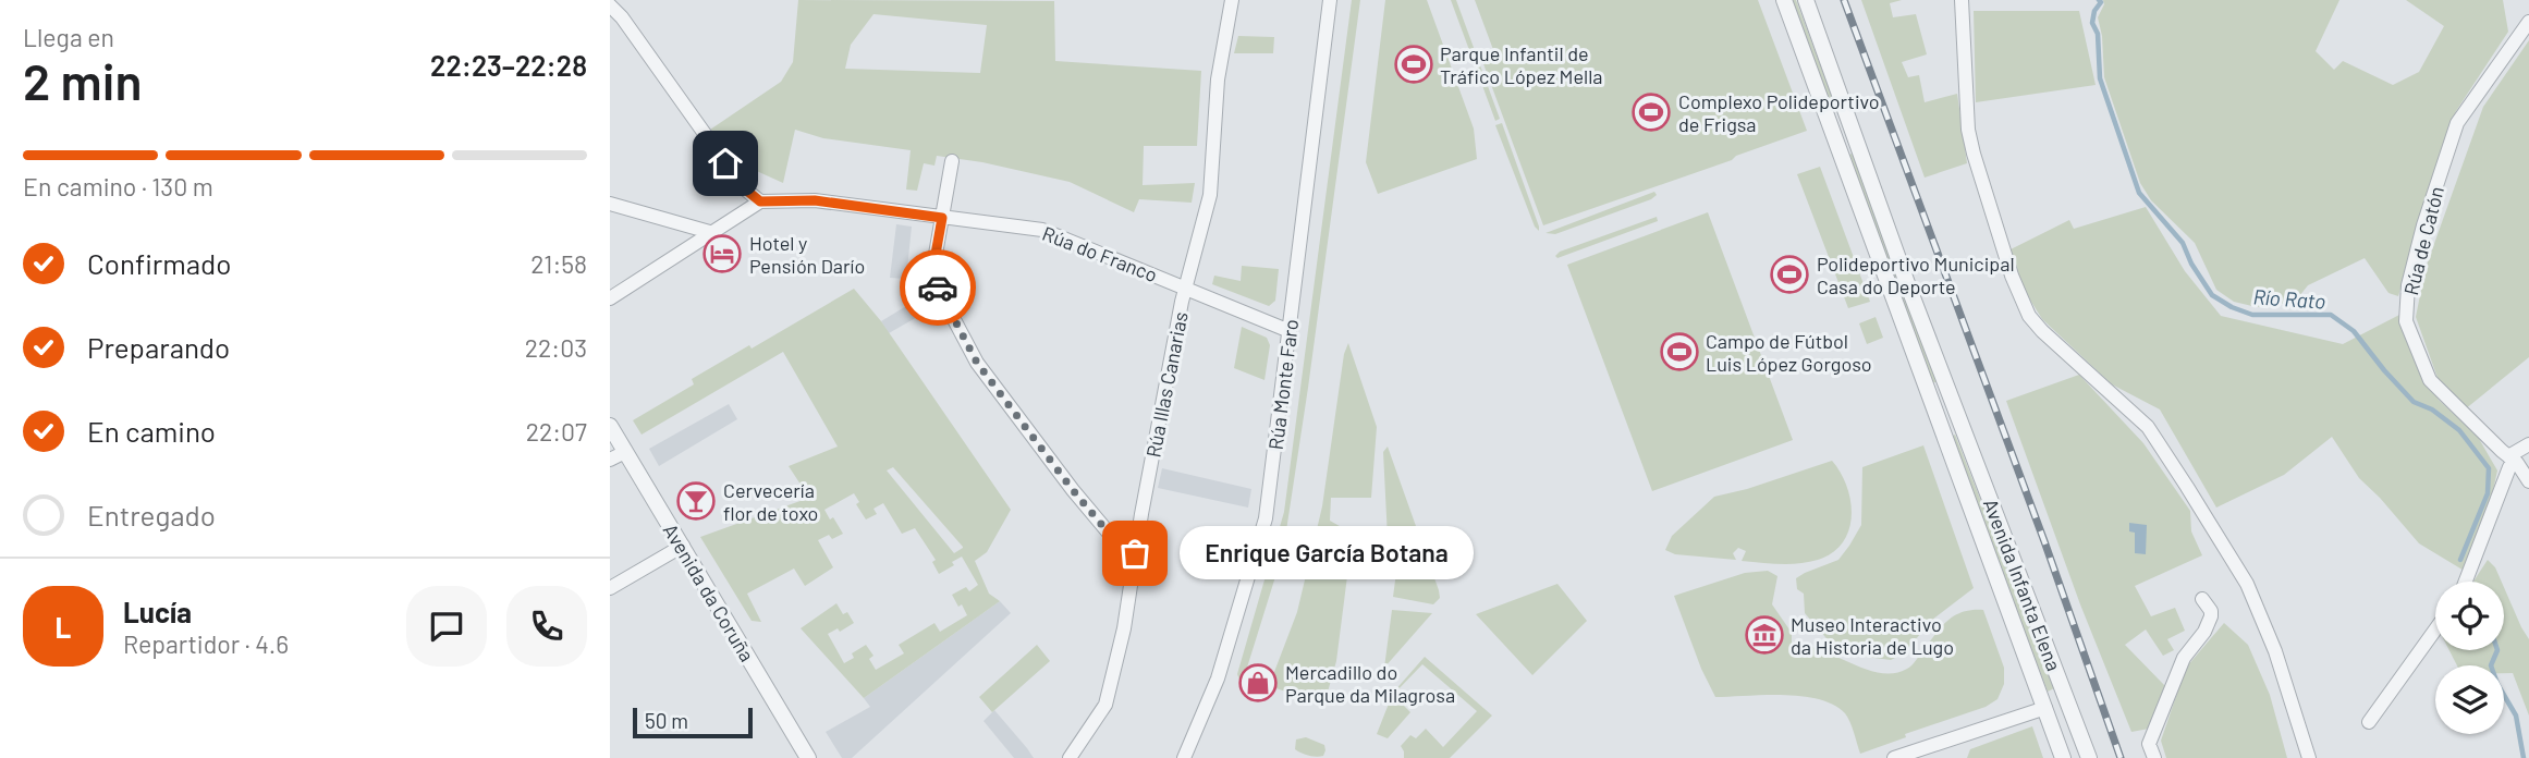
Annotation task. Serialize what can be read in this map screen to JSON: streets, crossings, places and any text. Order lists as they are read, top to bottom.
{
  "streets": {
    "street": [
      "Rúa de Catón",
      "Rúa do Franco",
      "Rúa Illas Canarias",
      "Rúa Monte Faro",
      "Avenida Infanta Elena",
      "Avenida da Coruña"
    ]
  },
  "crossings": [
    ["Rúa do Franco", "Rúa Illas Canarias"],
    ["Rúa do Franco", "Rúa Monte Faro"]
  ],
  "water": ["Río Rato"],
  "places": {
    "sports": [
      "Parque Infantil de Tráfico López Mella",
      "Complexo Polideportivo de Frigsa",
      "Polideportivo Municipal Casa do Deporte",
      "Campo de Fútbol Luis López Gorgoso"
    ],
    "hotel": ["Hotel y Pensión Darío"],
    "bar": ["Cervecería flor de toxo"],
    "other": ["Enrique García Botana"],
    "museum": ["Museo Interactivo da Historia de Lugo"],
    "shop": ["Mercadillo do Parque da Milagrosa"]
  },
  "scale_bar": "50 m",
  "page": {
    "heading": ["2 min", "Llega en", "22:23–22:28"],
    "panel": ["Lucía", "Repartidor · 4.6"],
    "bar": "En camino · 130 m",
    "list": [
      ["Confirmado", "21:58"],
      ["Preparando", "22:03"],
      ["En camino", "22:07"],
      "Entregado"
    ],
    "bubble": "Enrique García Botana",
    "round": "L",
    "scale": "50 m"
  }
}
